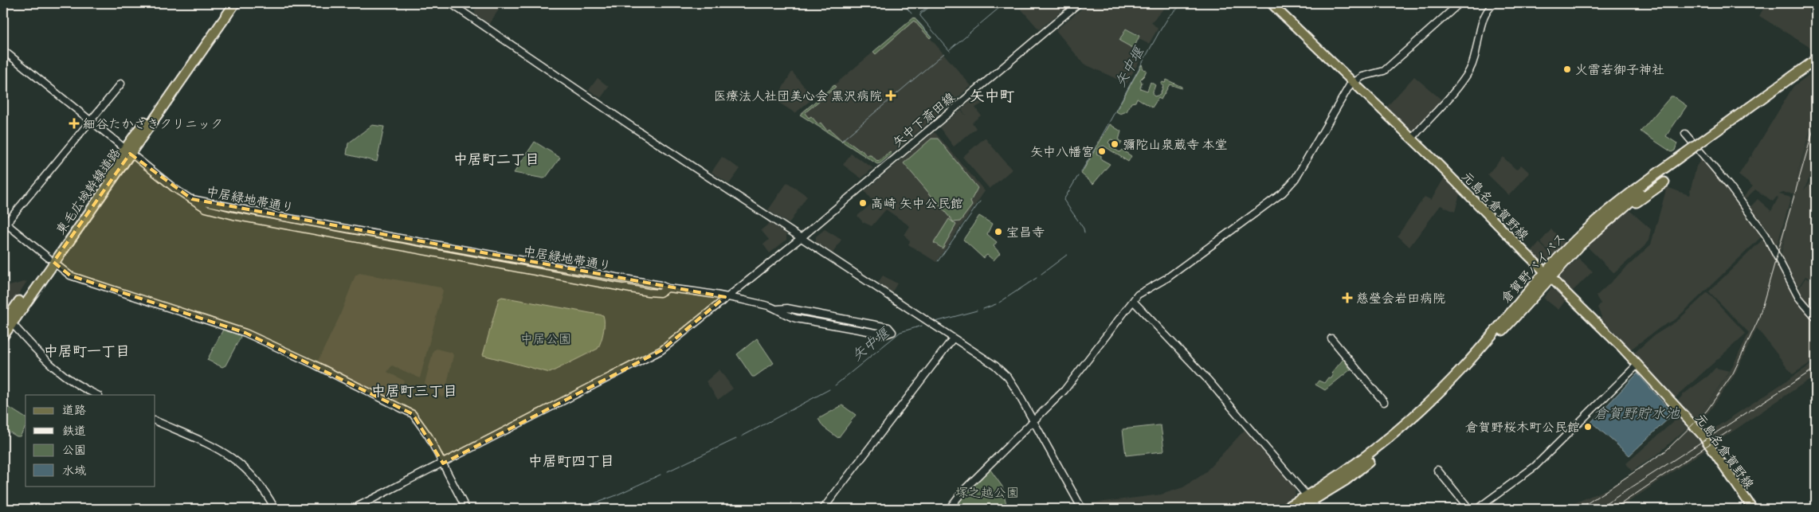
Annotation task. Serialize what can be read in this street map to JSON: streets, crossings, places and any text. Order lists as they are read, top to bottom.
{
  "streets": {
    "highway": ["東毛広域幹線道路", "倉賀野バイパス"],
    "main road": ["元島名倉賀野線"],
    "street": ["矢中下斎田線", "中居緑地帯通り"]
  },
  "crossings": [
    ["矢中下斎田線", "中居緑地帯通り"],
    ["元島名倉賀野線", "倉賀野バイパス"]
  ],
  "districts": [
    "矢中町",
    "中居町二丁目",
    "中居町一丁目",
    "中居町三丁目",
    "中居町四丁目"
  ],
  "water": ["矢中堰", "倉賀野貯水池"],
  "parks": ["中居公園", "塚之越公園"],
  "places": {
    "other": [
      "火雷若御子神社",
      "彌陀山泉蔵寺 本堂",
      "矢中八幡宮",
      "高崎 矢中公民館",
      "宝昌寺",
      "倉賀野桜木町公民館"
    ],
    "health": ["医療法人社団美心会 黒沢病院", "細谷たかさきクリニック", "慈瑩会岩田病院"]
  },
  "legend": [
    "道路",
    "鉄道",
    "公園",
    "水域"
  ]
}
